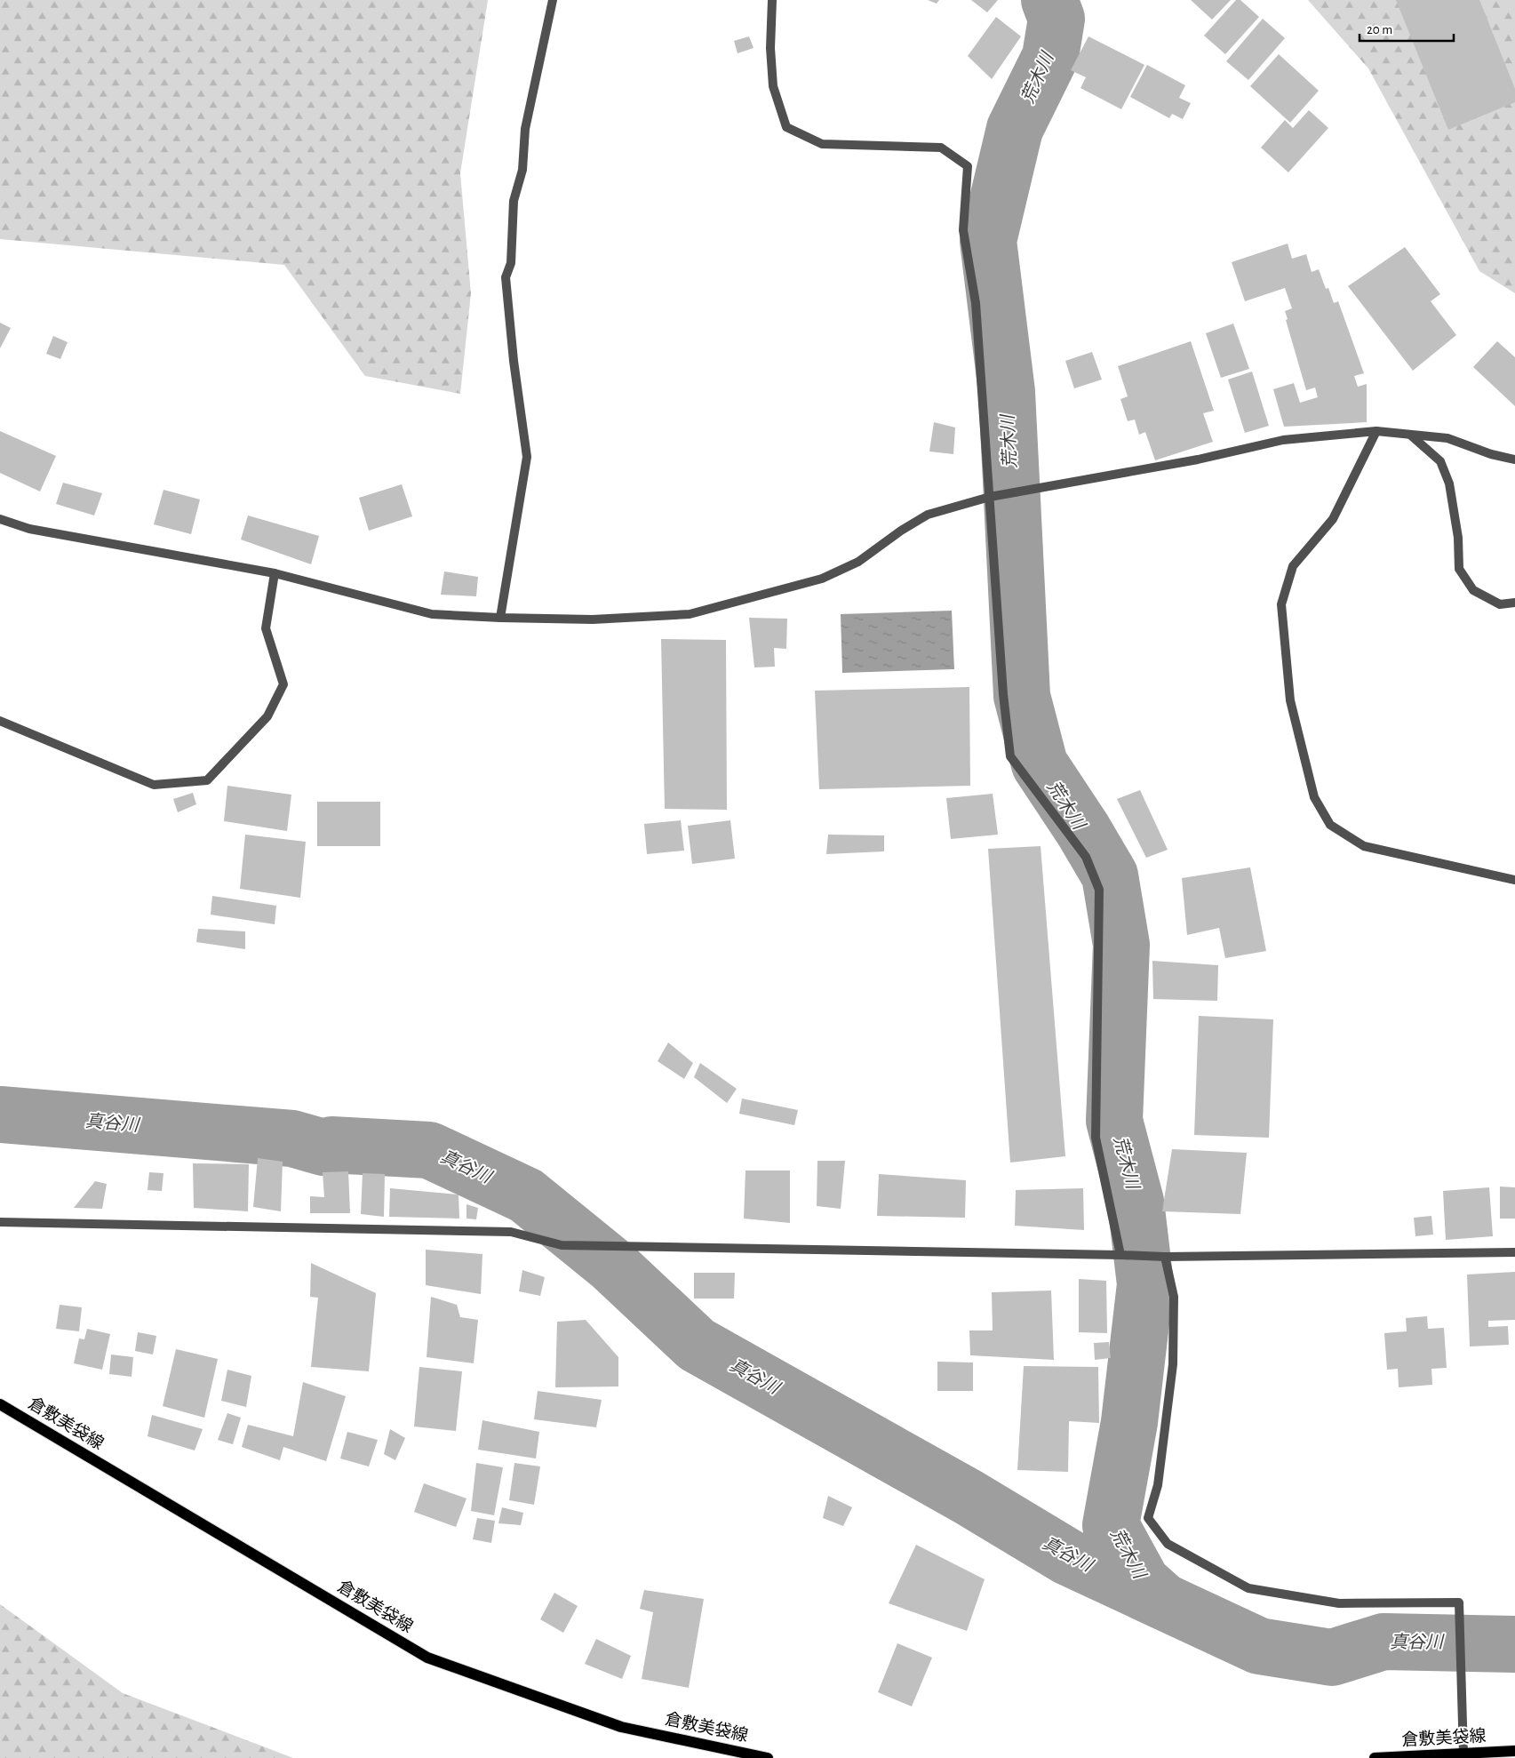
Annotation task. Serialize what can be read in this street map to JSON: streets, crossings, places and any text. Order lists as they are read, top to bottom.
{
  "streets": {
    "main road": ["倉敷美袋線"]
  },
  "water": ["荒木川", "真谷川"],
  "scale_bar": "20 m"
}
